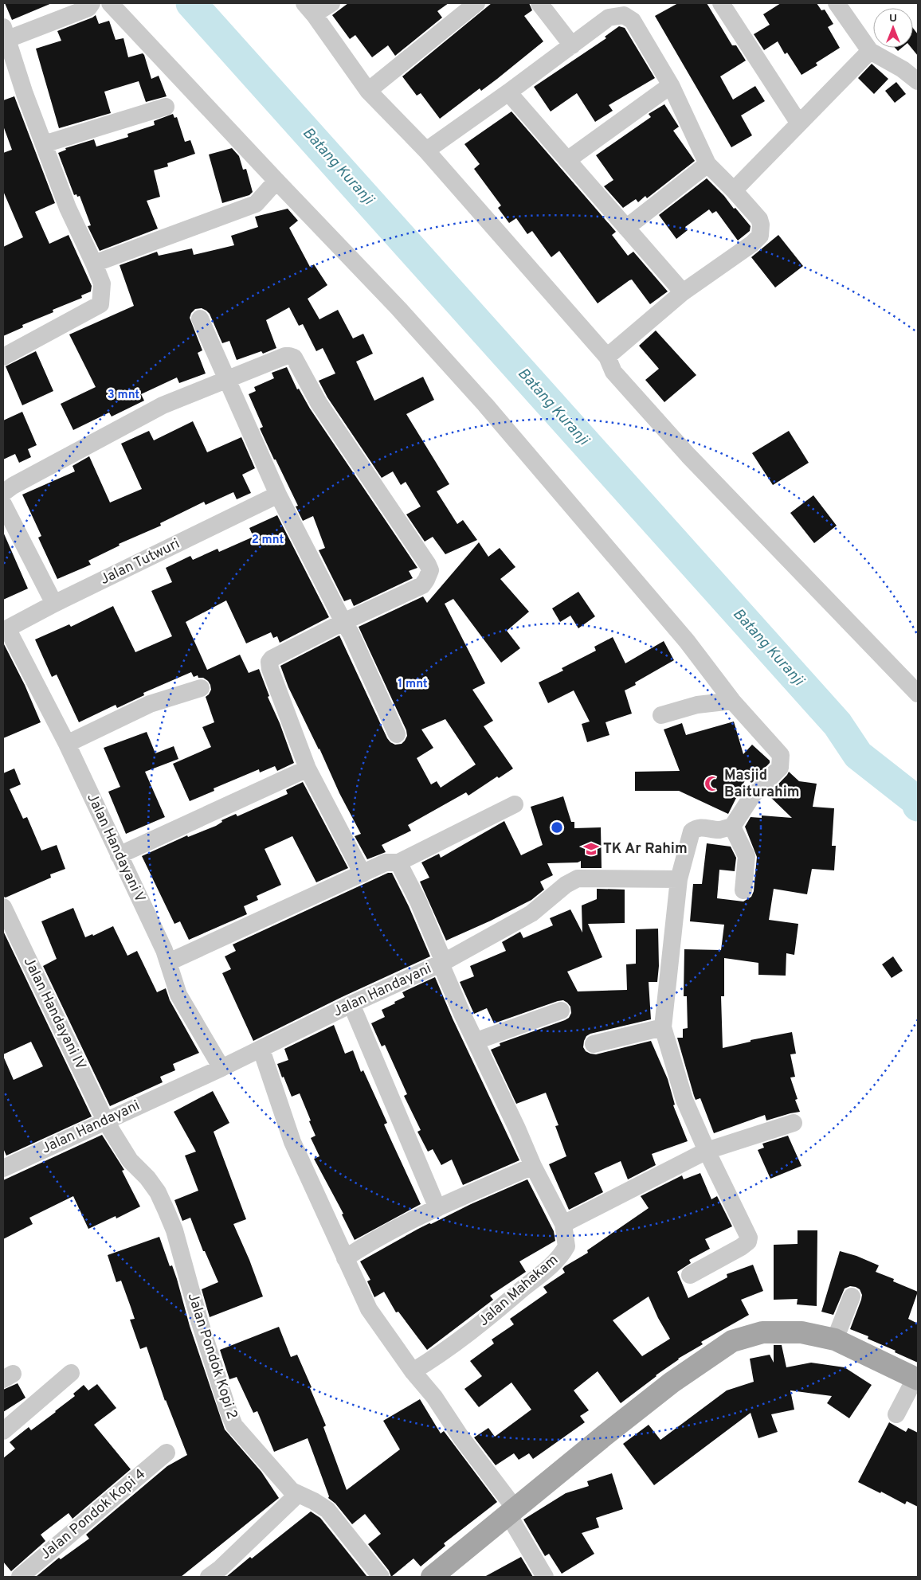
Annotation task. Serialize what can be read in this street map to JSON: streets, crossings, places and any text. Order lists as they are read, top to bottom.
{
  "streets": {
    "street": [
      "Jalan Tutwuri",
      "Jalan Handayani V",
      "Jalan Handayani",
      "Jalan Handayani IV",
      "Jalan Mahakam",
      "Jalan Pondok Kopi 2",
      "Jalan Pondok Kopi 4"
    ]
  },
  "crossings": [
    ["Jalan Tutwuri", "Jalan Handayani V"],
    ["Jalan Handayani V", "Jalan Handayani"],
    ["Jalan Handayani", "Jalan Handayani IV"],
    ["Jalan Handayani", "Jalan Mahakam"],
    ["Jalan Handayani", "Jalan Pondok Kopi 2"],
    ["Jalan Handayani IV", "Jalan Pondok Kopi 2"]
  ],
  "water": ["Batang Kuranji"],
  "places": {
    "mosque": ["Masjid Baiturahim"],
    "school or university": ["TK Ar Rahim"]
  },
  "north": "top",
  "rings": ["3 mnt", "2 mnt", "1 mnt"]
}
